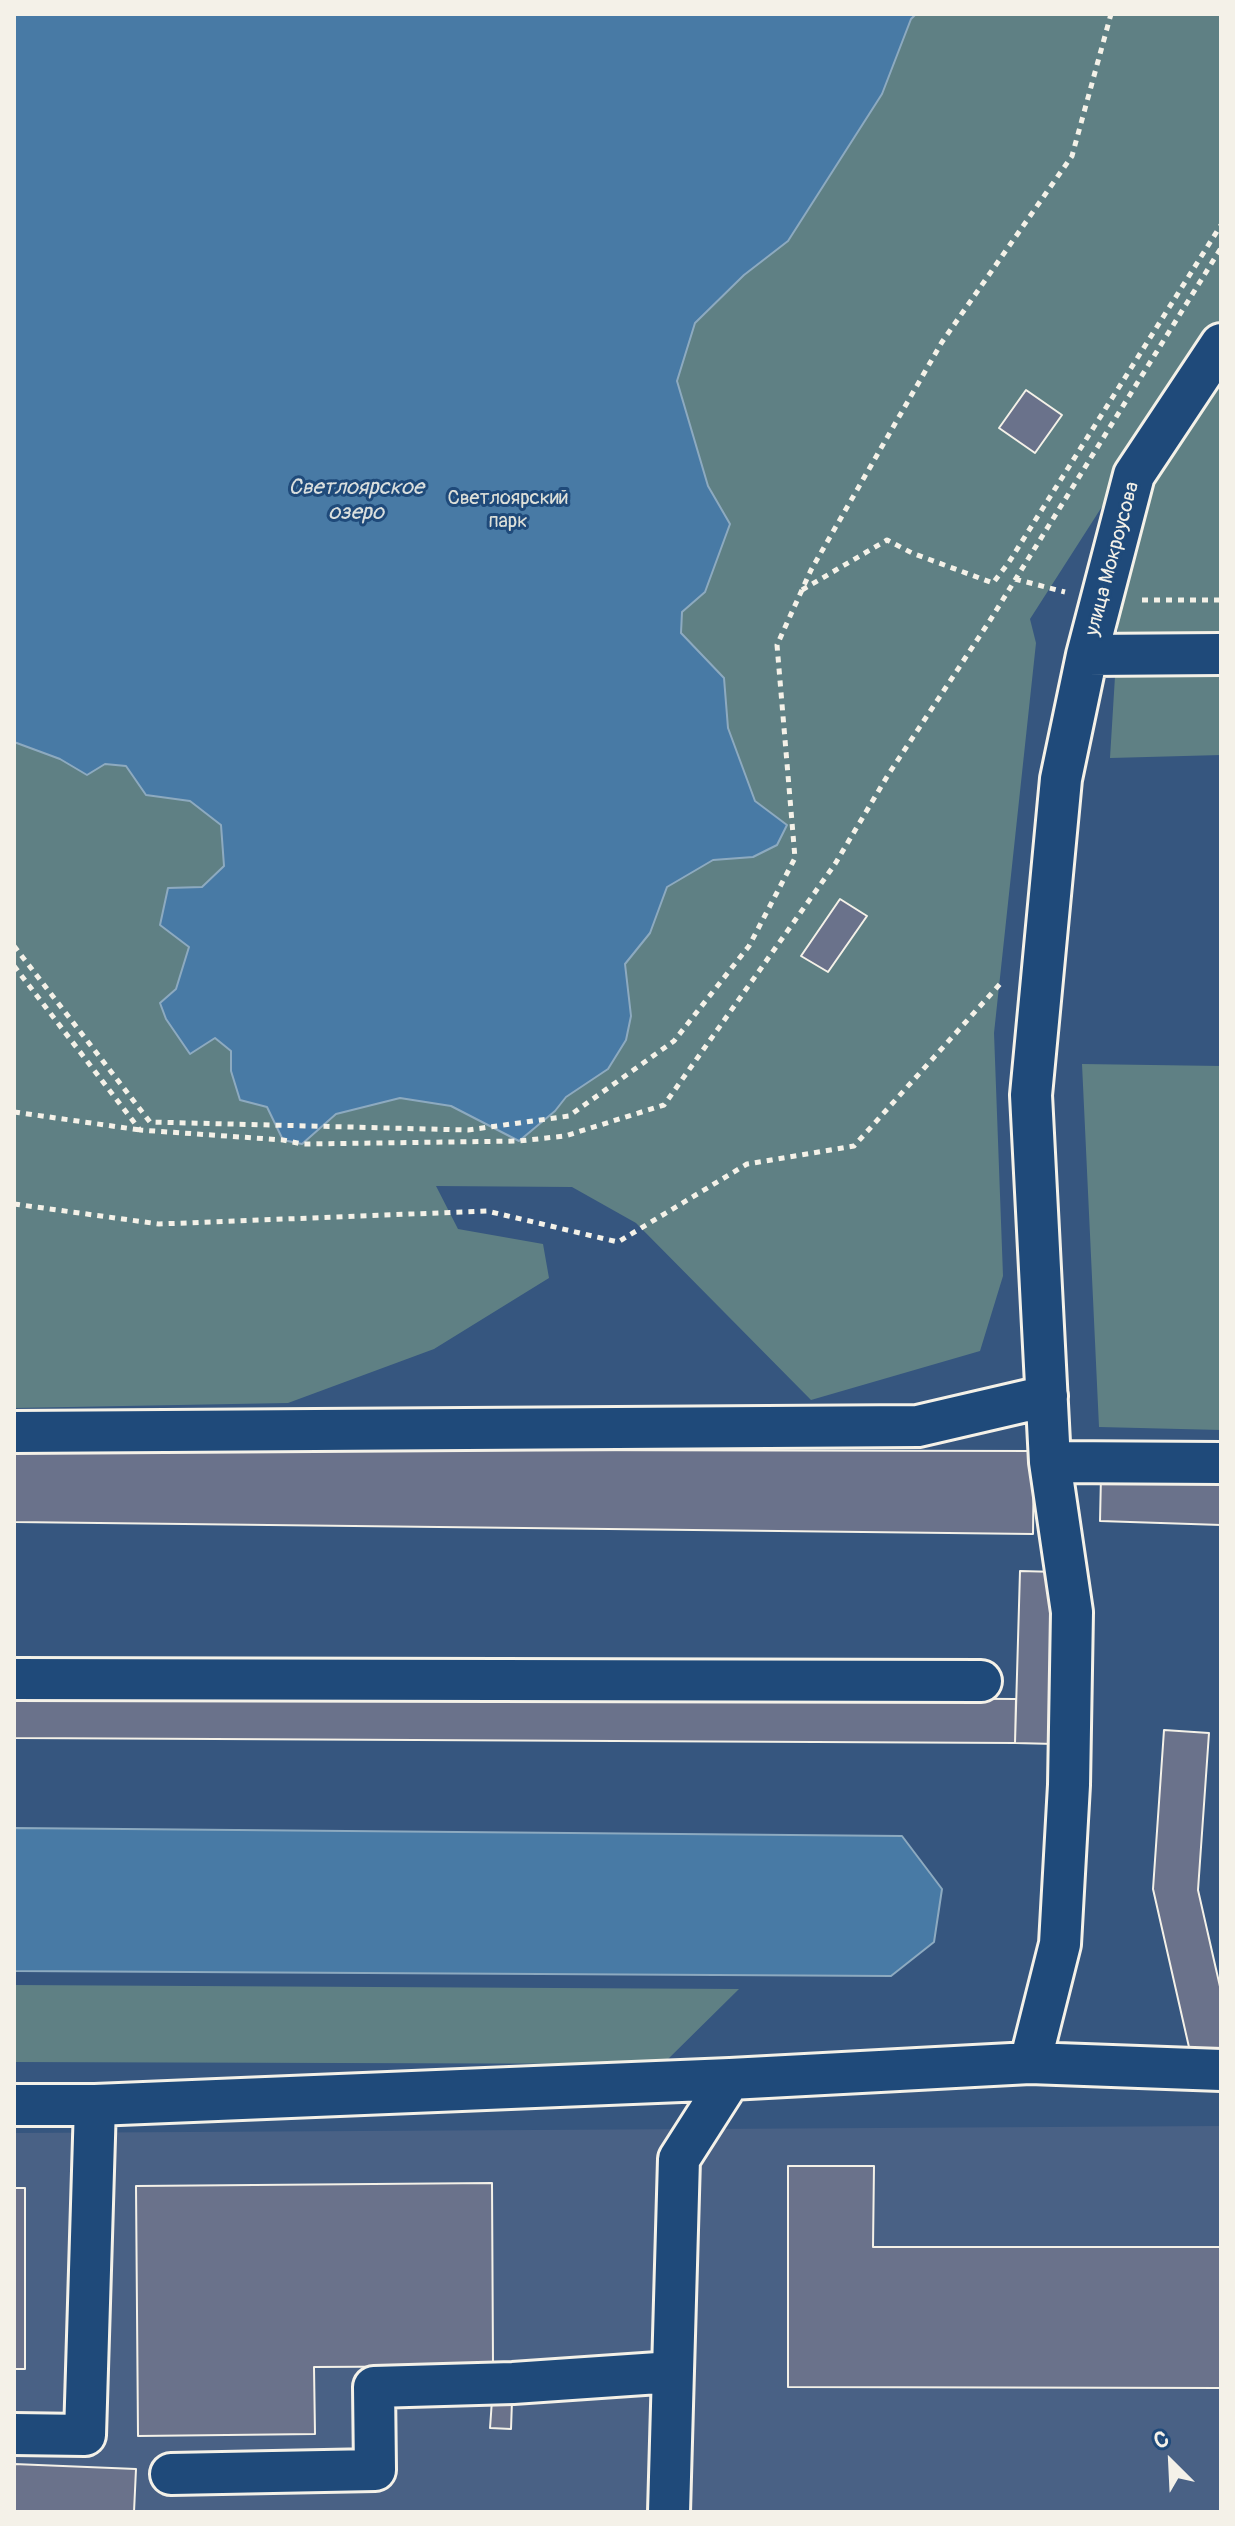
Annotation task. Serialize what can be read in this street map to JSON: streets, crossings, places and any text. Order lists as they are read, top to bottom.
{
  "streets": {
    "street": ["улица Мокроусова"]
  },
  "water": ["Светлоярское озеро"],
  "parks": ["Светлоярский парк"],
  "north": "top left"
}
